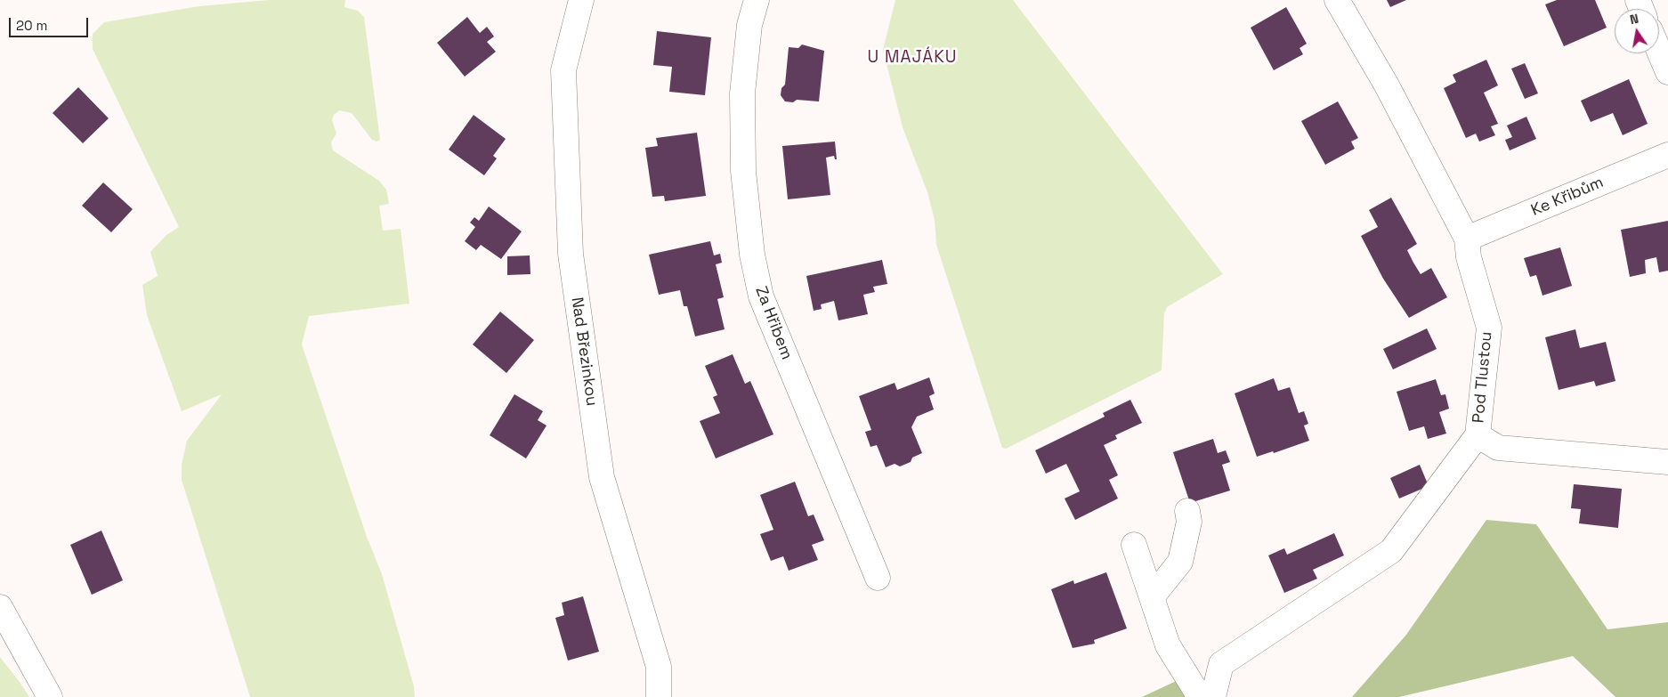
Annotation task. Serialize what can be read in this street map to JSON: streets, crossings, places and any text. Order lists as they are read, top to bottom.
{
  "streets": {
    "street": [
      "Ke Křibům",
      "Za Hřibem",
      "Nad Březinkou",
      "Pod Tlustou"
    ]
  },
  "crossings": [
    ["Ke Křibům", "Pod Tlustou"]
  ],
  "districts": ["U MAJÁKU"],
  "scale_bar": "20 m",
  "north": "top"
}
